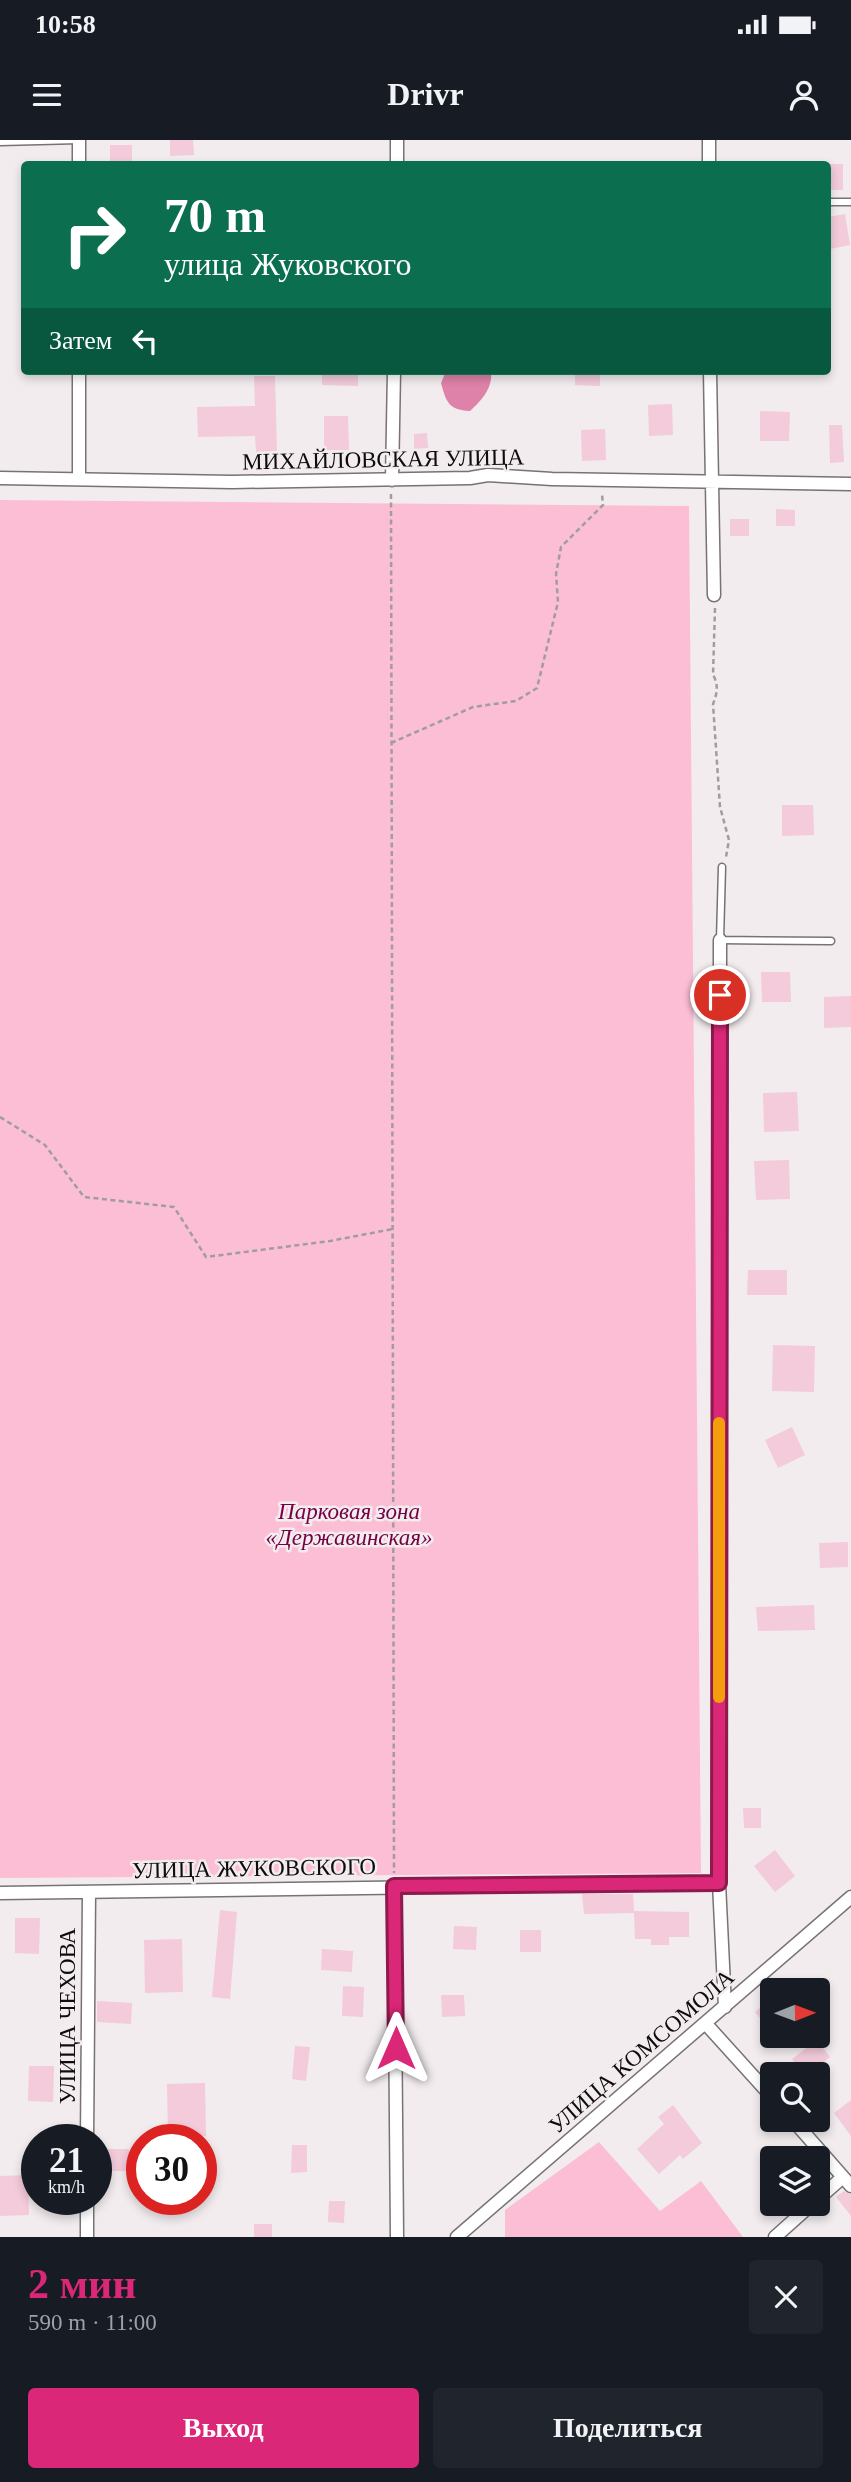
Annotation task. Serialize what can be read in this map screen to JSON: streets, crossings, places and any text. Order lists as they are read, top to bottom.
{
  "streets": {
    "street": [
      "МИХАЙЛОВСКАЯ УЛИЦА",
      "УЛИЦА ЖУКОВСКОГО",
      "УЛИЦА ЧЕХОВА",
      "УЛИЦА КОМСОМОЛА"
    ]
  },
  "crossings": [
    ["УЛИЦА ЖУКОВСКОГО", "УЛИЦА ЧЕХОВА"]
  ],
  "parks": ["Парковая зона «Державинская»"],
  "north": "right",
  "page": {
    "status": "10:58",
    "header": "Drivr",
    "turn": ["70 m", "улица Жуковского"],
    "then": "Затем",
    "speed": "21 km/h",
    "limit": "30",
    "heading": ["2 мин", "590 m · 11:00"],
    "buttons": ["Выход", "Поделиться"]
  }
}
